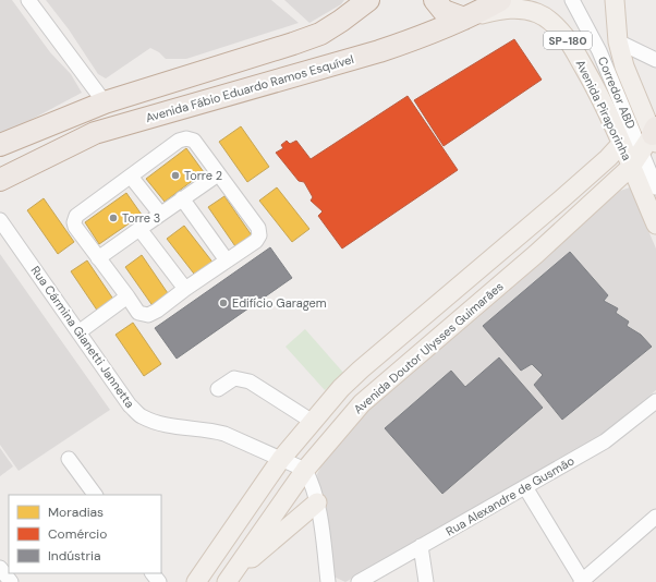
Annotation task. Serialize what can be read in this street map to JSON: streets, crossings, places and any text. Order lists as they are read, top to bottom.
{
  "streets": {
    "highway": ["Avenida Fábio Eduardo Ramos Esquível"],
    "main road": ["SP-180", "Avenida Piraporinha", "Avenida Doutor Ulysses Guimarães"],
    "street": ["Corredor ABD", "Rua Cármina Gianetti Jannetta", "Rua Alexandre de Gusmão"]
  },
  "crossings": [
    ["Avenida Fábio Eduardo Ramos Esquível", "Avenida Piraporinha"],
    ["Corredor ABD", "Avenida Doutor Ulysses Guimarães"],
    ["Avenida Piraporinha", "Avenida Doutor Ulysses Guimarães"],
    ["Rua Cármina Gianetti Jannetta", "Avenida Doutor Ulysses Guimarães"]
  ],
  "places": ["Torre 2", "Torre 3", "Edifício Garagem"],
  "legend": ["Moradias", "Comércio", "Indústria"]
}
